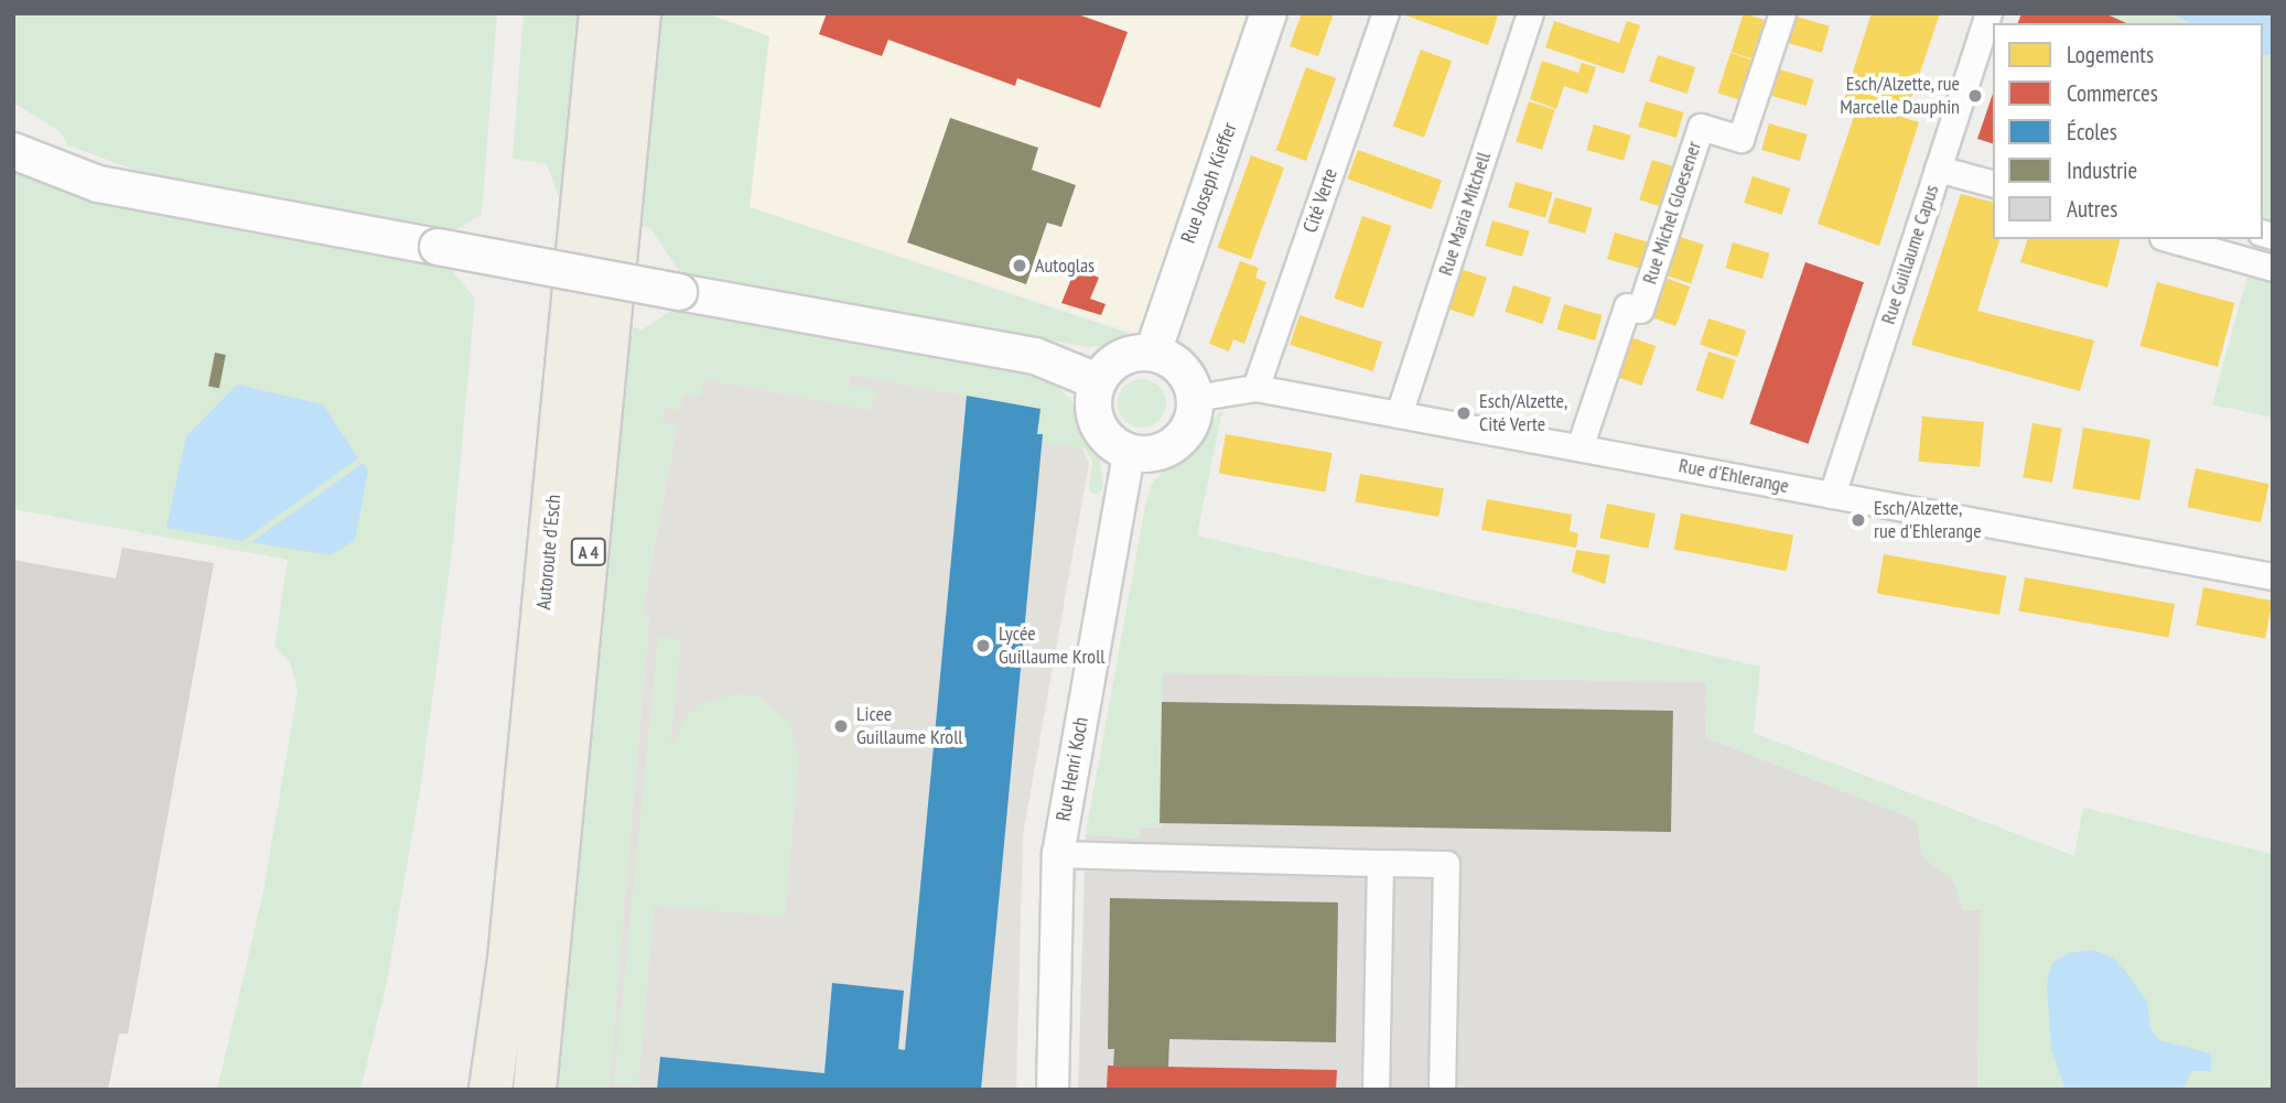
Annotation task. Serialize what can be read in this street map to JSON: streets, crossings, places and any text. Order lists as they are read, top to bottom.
{
  "streets": {
    "highway": ["Autoroute d'Esch", "A 4"],
    "main road": ["Rue Joseph Kieffer"],
    "street": [
      "Cité Verte",
      "Rue Michel Gloesener",
      "Rue Maria Mitchell",
      "Rue Guillaume Capus",
      "Rue d'Ehlerange",
      "Rue Henri Koch"
    ]
  },
  "crossings": [
    ["Rue Joseph Kieffer", "Rue d'Ehlerange"],
    ["Rue Joseph Kieffer", "Rue Henri Koch"],
    ["Cité Verte", "Rue d'Ehlerange"],
    ["Rue Michel Gloesener", "Rue d'Ehlerange"],
    ["Rue Maria Mitchell", "Rue d'Ehlerange"],
    ["Rue Guillaume Capus", "Rue d'Ehlerange"],
    ["Rue d'Ehlerange", "Rue Henri Koch"]
  ],
  "places": [
    "Esch/Alzette, rue Marcelle Dauphin",
    "Autoglas",
    "Esch/Alzette, Cité Verte",
    "Esch/Alzette, rue d'Ehlerange",
    "Lycée Guillaume Kroll",
    "Licee Guillaume Kroll"
  ],
  "legend": [
    "Logements",
    "Commerces",
    "Écoles",
    "Industrie",
    "Autres"
  ]
}
